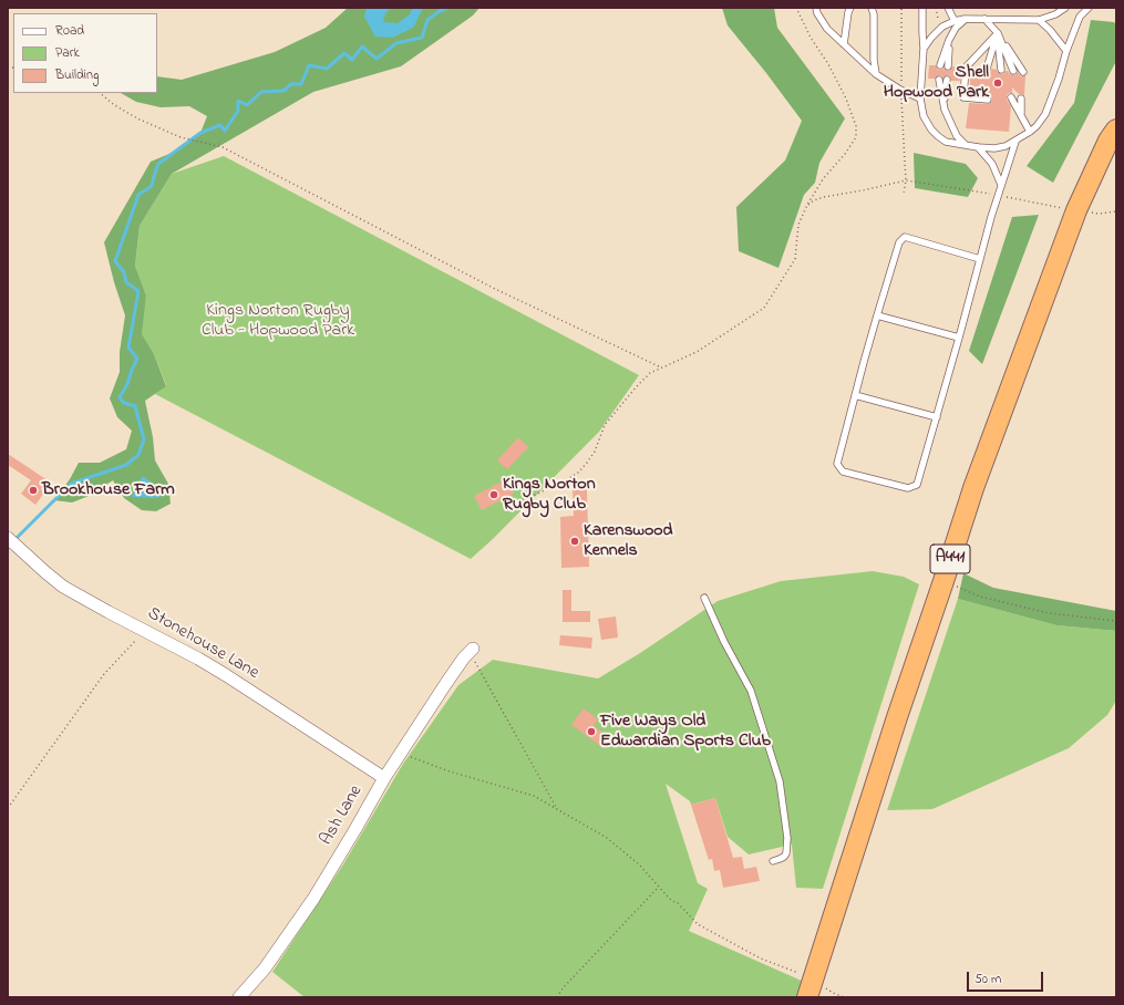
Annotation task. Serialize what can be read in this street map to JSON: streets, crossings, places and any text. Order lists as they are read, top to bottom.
{
  "streets": {
    "highway": ["A441"],
    "street": ["Stonehouse Lane", "Ash Lane"]
  },
  "crossings": [
    ["Stonehouse Lane", "Ash Lane"]
  ],
  "parks": ["Kings Norton Rugby Club - Hopwood Park"],
  "places": [
    "Shell Hopwood Park",
    "Brookhouse Farm",
    "Kings Norton Rugby Club",
    "Karenswood Kennels",
    "Five Ways Old Edwardian Sports Club"
  ],
  "legend": ["Road", "Park", "Building"],
  "scale_bar": "50 m"
}
